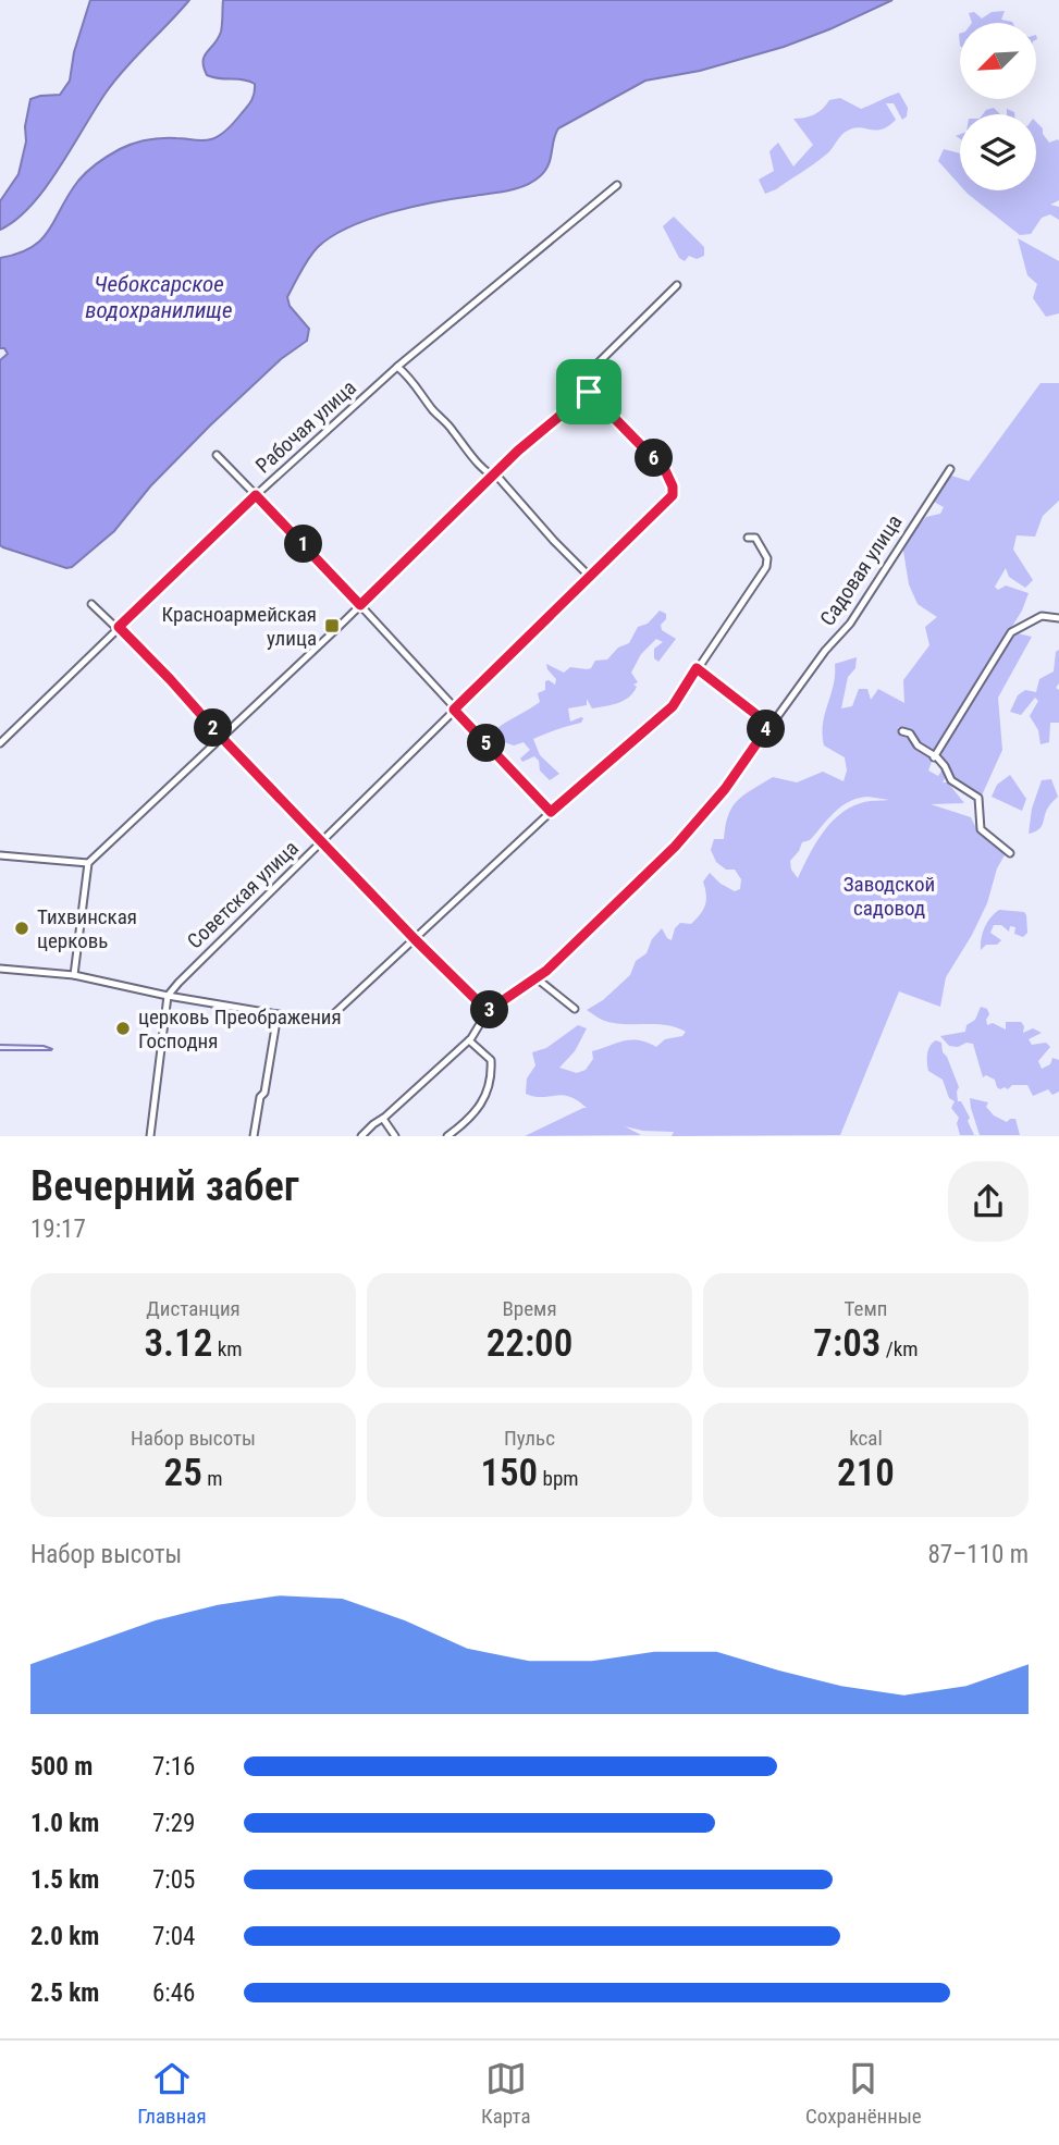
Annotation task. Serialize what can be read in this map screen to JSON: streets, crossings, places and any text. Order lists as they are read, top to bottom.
{
  "streets": {
    "street": ["Рабочая улица", "Садовая улица", "Советская улица"]
  },
  "water": ["Чебоксарское водохранилище"],
  "parks": ["Заводской садовод"],
  "places": {
    "transit": ["Красноармейская улица"],
    "other": ["Тихвинская церковь", "церковь Преображения Господня"]
  },
  "north": "bottom left",
  "page": {
    "pins": [
      "6",
      "1",
      "2",
      "4",
      "5",
      "3"
    ],
    "heading": ["Вечерний забег", "19:17"],
    "stats": [
      ["Дистанция", "3.12 km"],
      ["Время", "22:00"],
      ["Темп", "7:03 /km"],
      ["Набор высоты", "25 m"],
      ["Пульс", "150 bpm"],
      ["kcal", "210"]
    ],
    "chart": ["Набор высоты", "87–110 m"],
    "list": [
      {
        "name": "500 m",
        "note": "7:16"
      },
      {
        "name": "1.0 km",
        "note": "7:29"
      },
      {
        "name": "1.5 km",
        "note": "7:05"
      },
      {
        "name": "2.0 km",
        "note": "7:04"
      },
      {
        "name": "2.5 km",
        "note": "6:46"
      }
    ],
    "tabs": ["Главная", "Карта", "Сохранённые"]
  }
}
